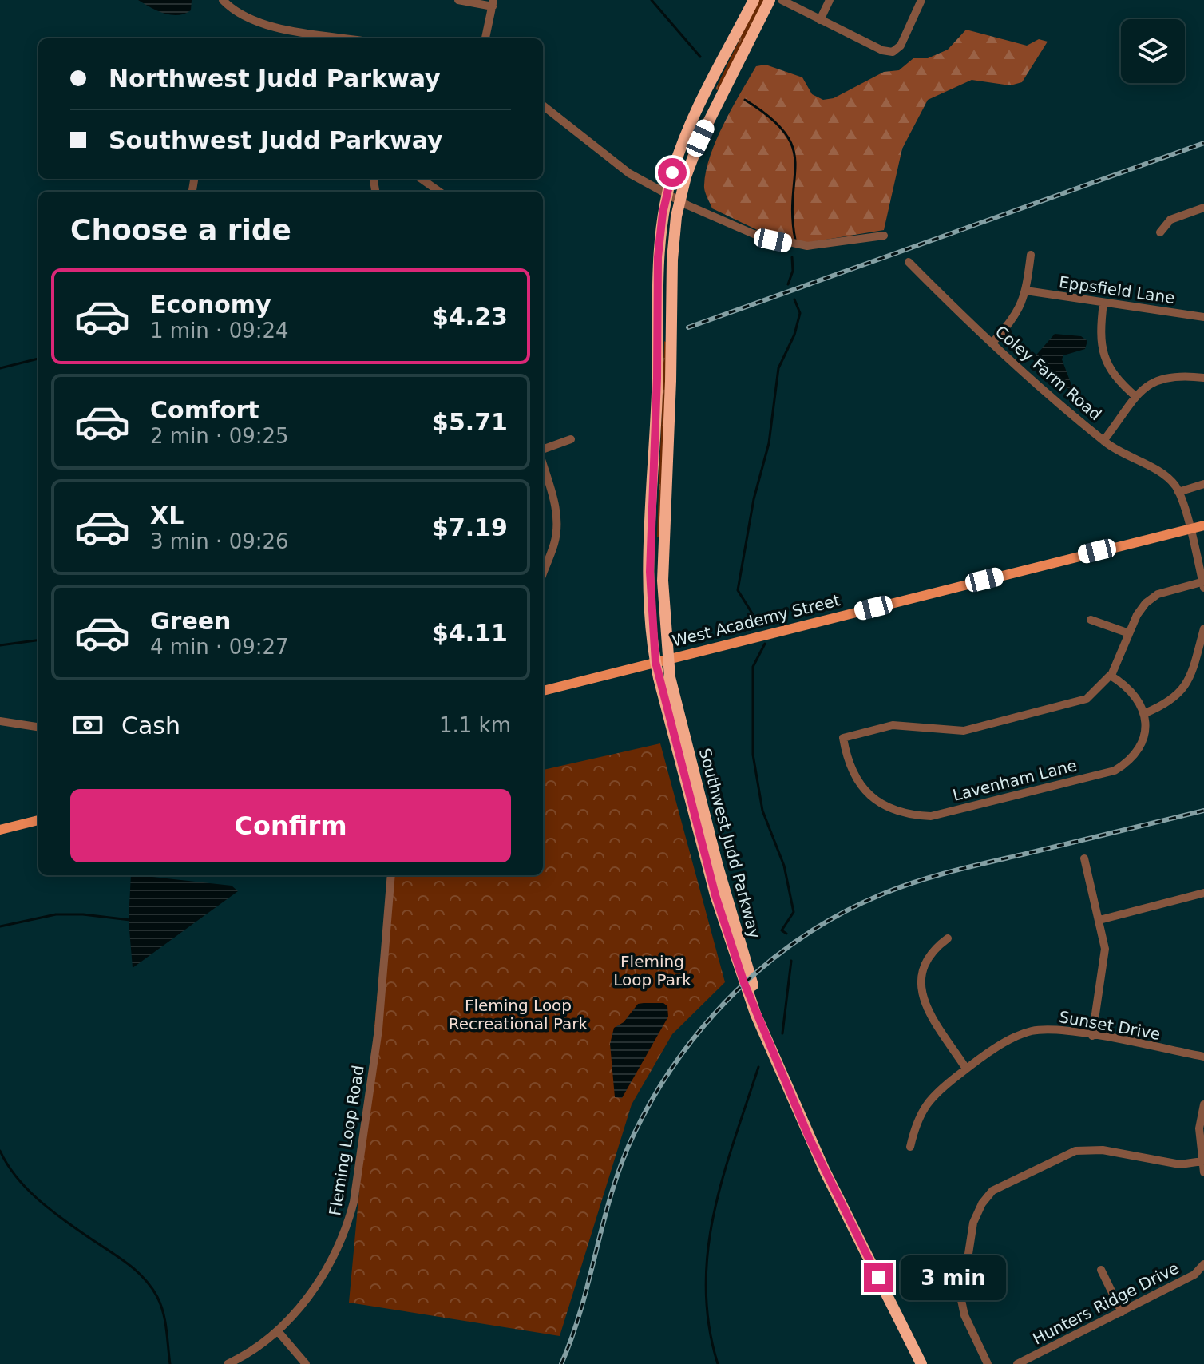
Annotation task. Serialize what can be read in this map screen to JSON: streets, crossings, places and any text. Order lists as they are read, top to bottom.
{
  "streets": {
    "highway": ["Southwest Judd Parkway"],
    "main road": ["West Academy Street"],
    "street": [
      "Eppsfield Lane",
      "Coley Farm Road",
      "Lavenham Lane",
      "Sunset Drive",
      "Fleming Loop Road",
      "Hunters Ridge Drive"
    ]
  },
  "crossings": [
    ["West Academy Street", "Southwest Judd Parkway"]
  ],
  "parks": ["Fleming Loop Park", "Fleming Loop Recreational Park"],
  "page": {
    "banner": ["Northwest Judd Parkway", "Southwest Judd Parkway"],
    "heading": "Choose a ride",
    "list": [
      {
        "name": "Economy",
        "note": "1 min · 09:24",
        "value": "$4.23"
      },
      {
        "name": "Comfort",
        "note": "2 min · 09:25",
        "value": "$5.71"
      },
      {
        "name": "XL",
        "note": "3 min · 09:26",
        "value": "$7.19"
      },
      {
        "name": "Green",
        "note": "4 min · 09:27",
        "value": "$4.11"
      }
    ],
    "pay": ["Cash", "1.1 km"],
    "buttons": "Confirm",
    "bubble": "3 min"
  }
}
